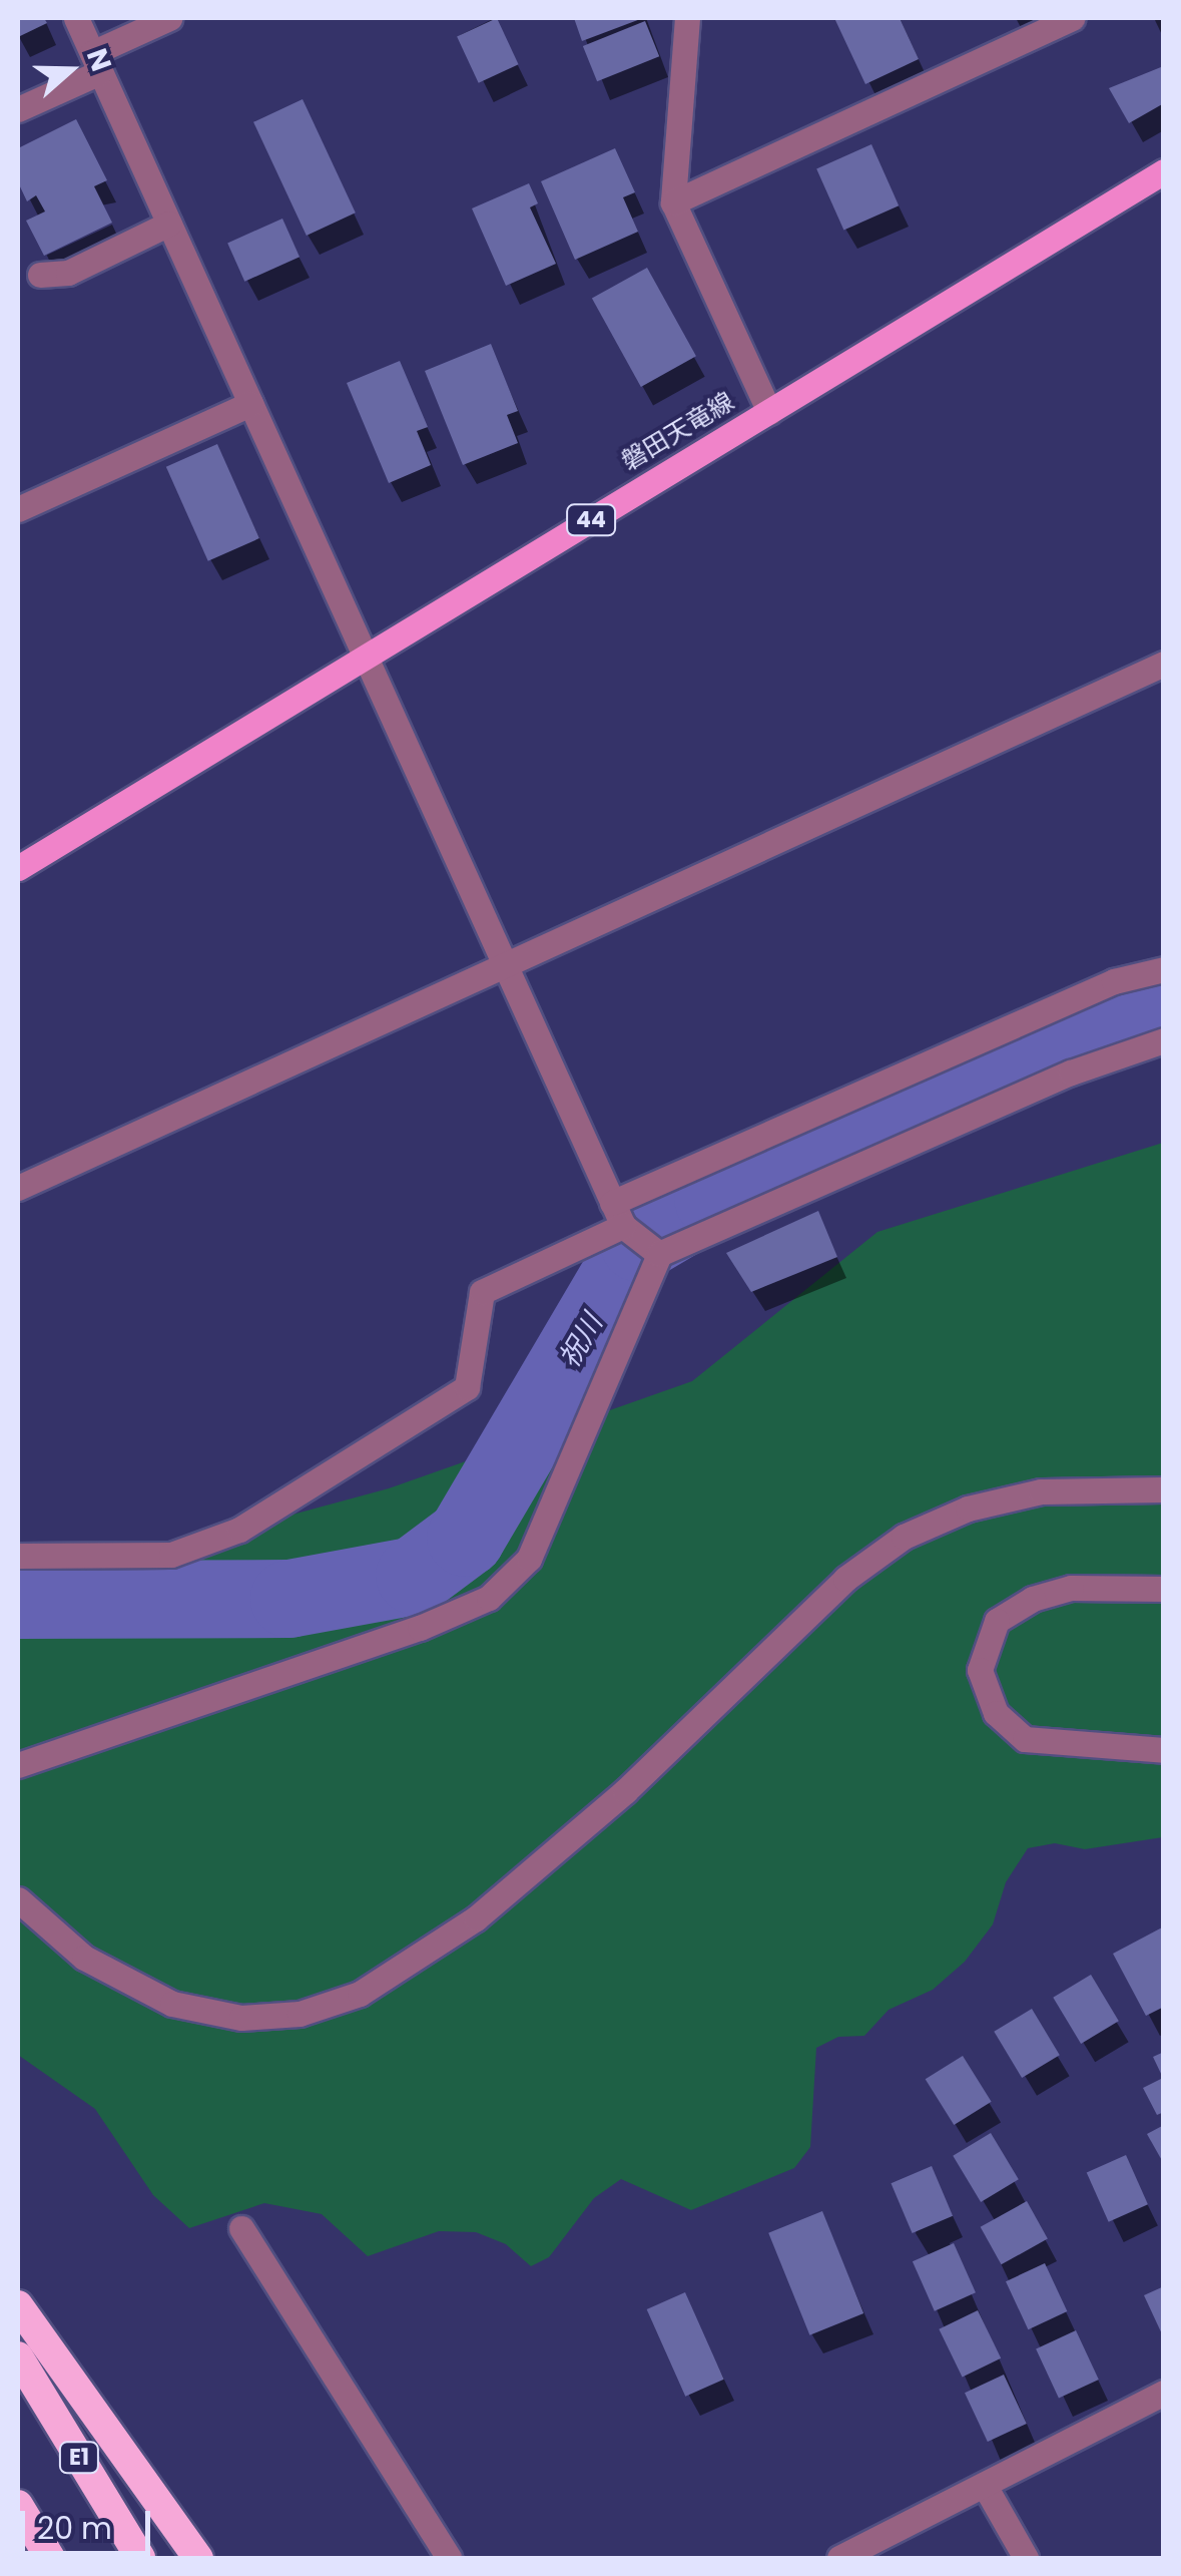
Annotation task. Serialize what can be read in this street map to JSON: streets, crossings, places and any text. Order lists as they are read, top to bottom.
{
  "streets": {
    "highway": ["E1"],
    "main road": ["磐田天竜線", "44"]
  },
  "water": ["祝川"],
  "scale_bar": "20 m",
  "north": "right"
}
